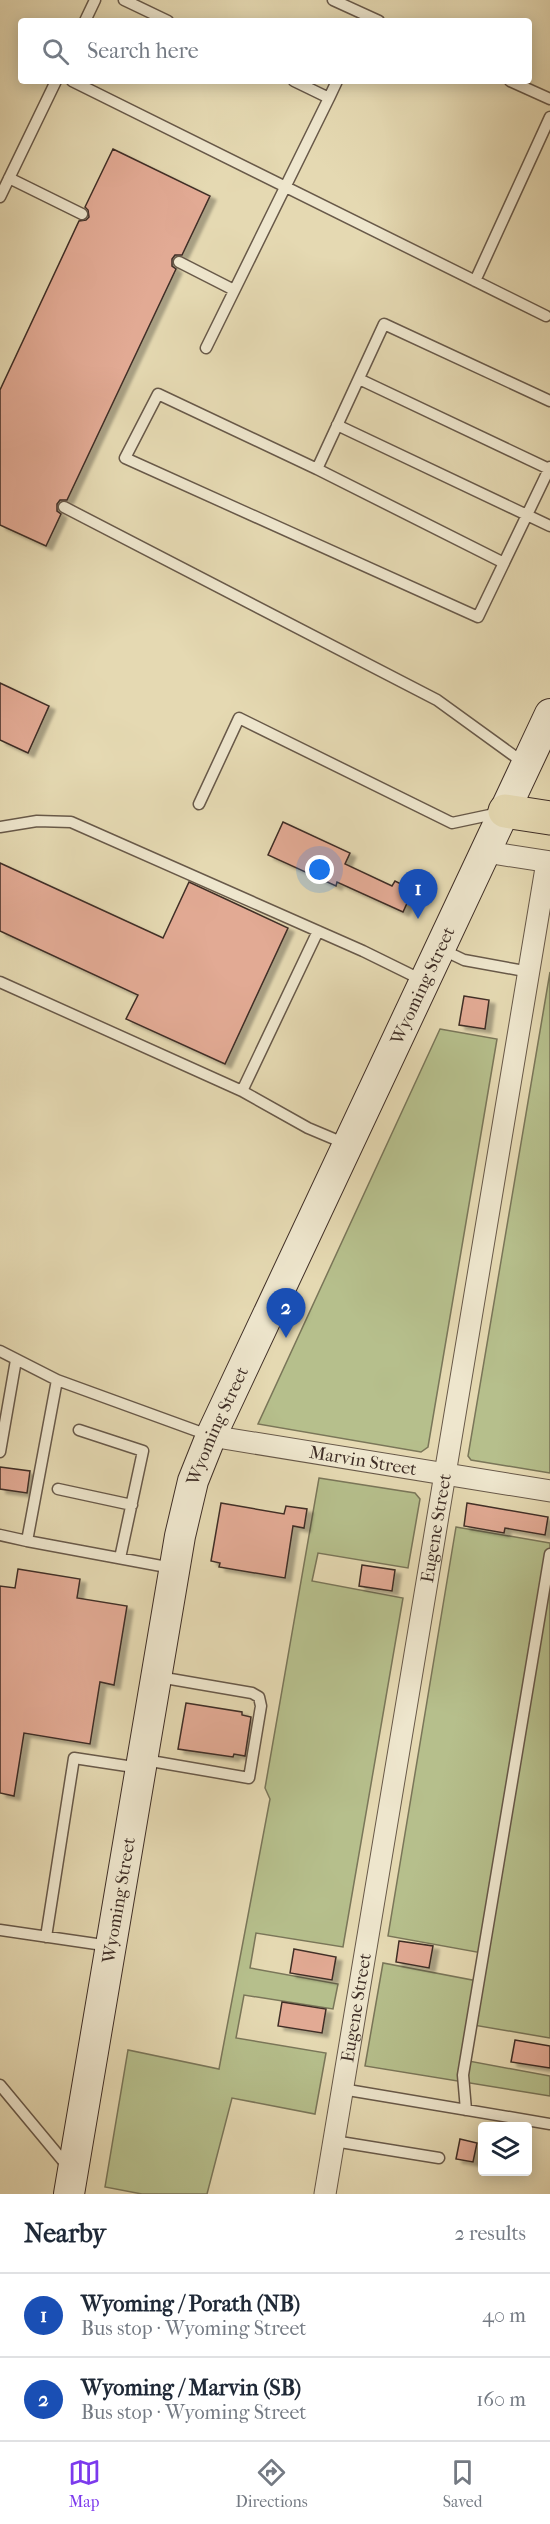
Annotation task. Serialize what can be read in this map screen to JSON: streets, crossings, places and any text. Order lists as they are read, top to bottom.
{
  "streets": {
    "main road": ["Wyoming Street"],
    "street": ["Marvin Street", "Eugene Street"]
  },
  "crossings": [
    ["Wyoming Street", "Marvin Street"],
    ["Marvin Street", "Eugene Street"]
  ],
  "page": {
    "search": "Search here",
    "pins": ["1", "2"],
    "heading": ["Nearby", "2 results"],
    "list": [
      {
        "mark": "1",
        "name": "Wyoming / Porath (NB)",
        "note": "Bus stop · Wyoming Street",
        "value": "40 m"
      },
      {
        "mark": "2",
        "name": "Wyoming / Marvin (SB)",
        "note": "Bus stop · Wyoming Street",
        "value": "160 m"
      }
    ],
    "nav": ["Map", "Directions", "Saved"]
  }
}
